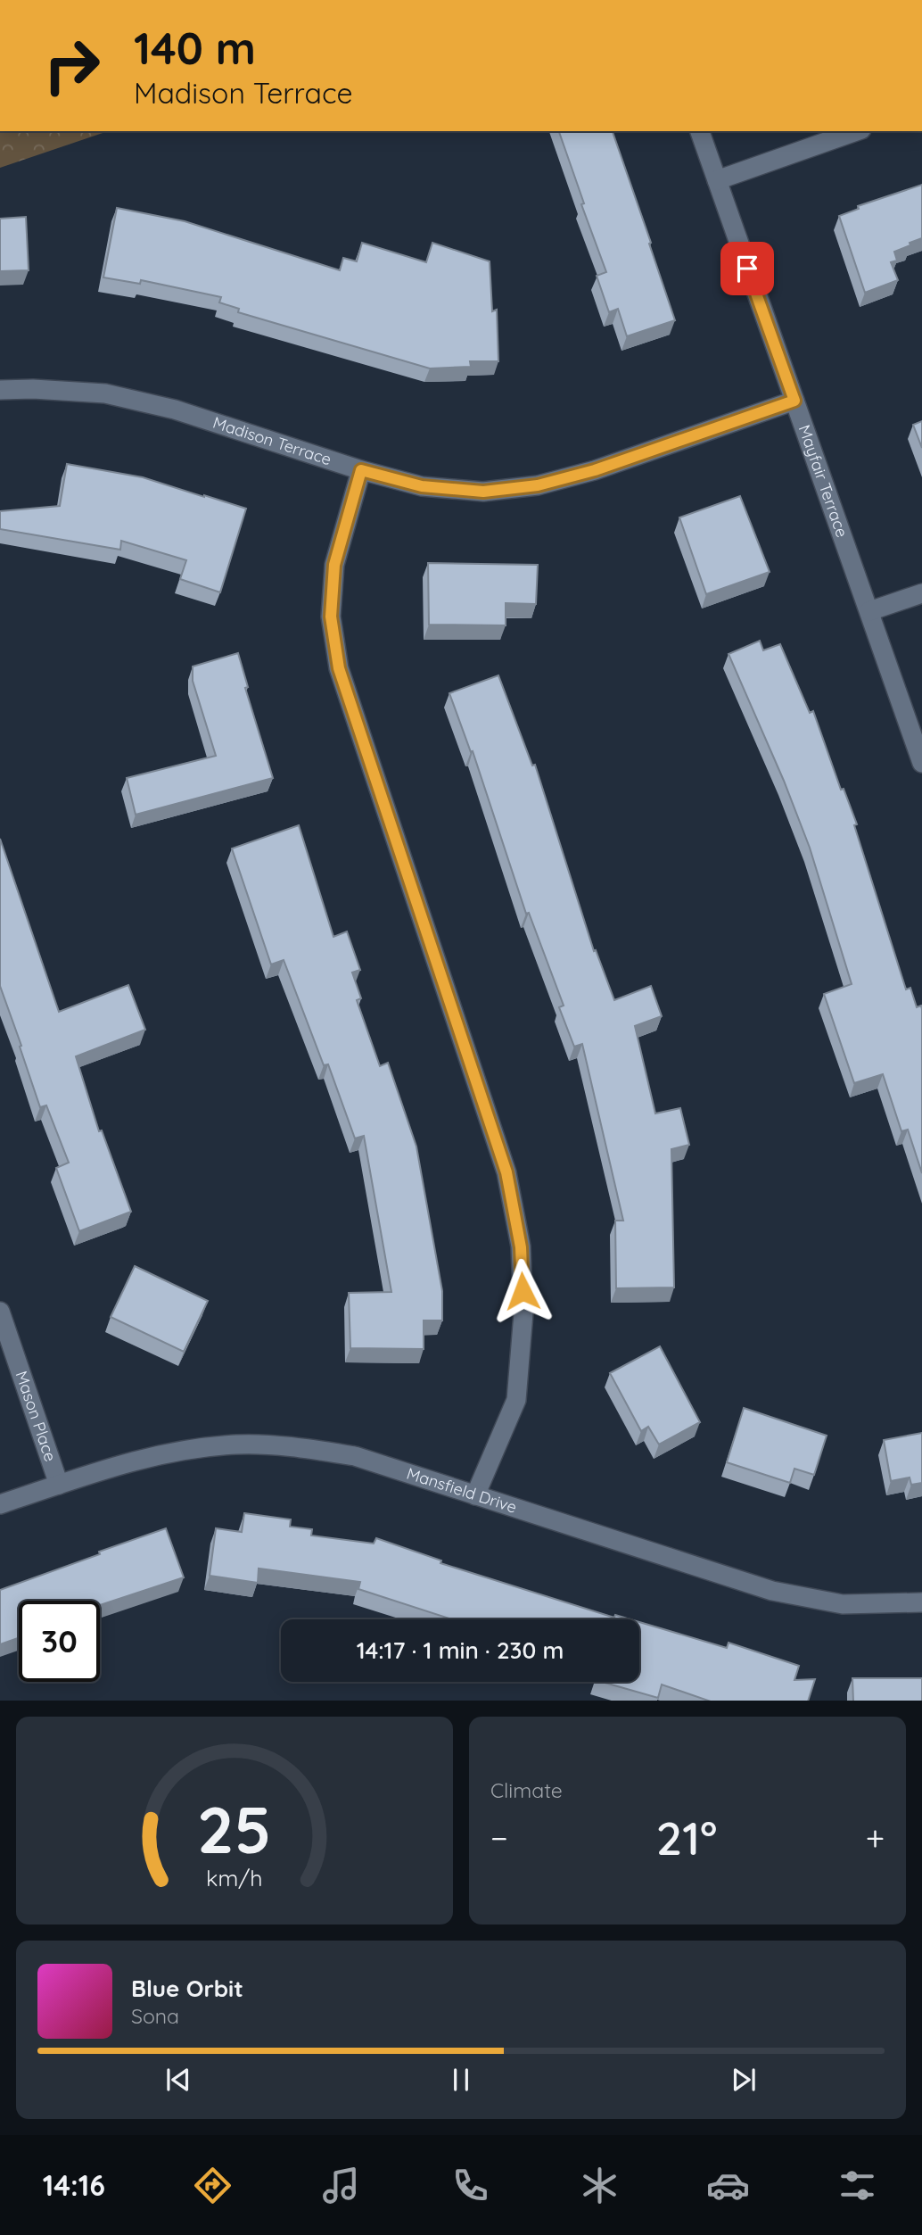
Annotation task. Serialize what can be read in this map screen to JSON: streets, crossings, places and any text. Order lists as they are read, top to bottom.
{
  "streets": {
    "street": [
      "Madison Terrace",
      "Mayfair Terrace",
      "Mason Place",
      "Mansfield Drive"
    ]
  },
  "crossings": [
    ["Madison Terrace", "Mayfair Terrace"],
    ["Mason Place", "Mansfield Drive"]
  ],
  "page": {
    "turn": ["140 m", "Madison Terrace"],
    "limit": "30",
    "trip": "14:17 · 1 min · 230 m",
    "tile": "Climate",
    "heat": ["−", "21°", "+"],
    "song": ["Blue Orbit", "Sona"],
    "tabs": "14:16",
    "gauge": ["25", "km/h"]
  }
}
